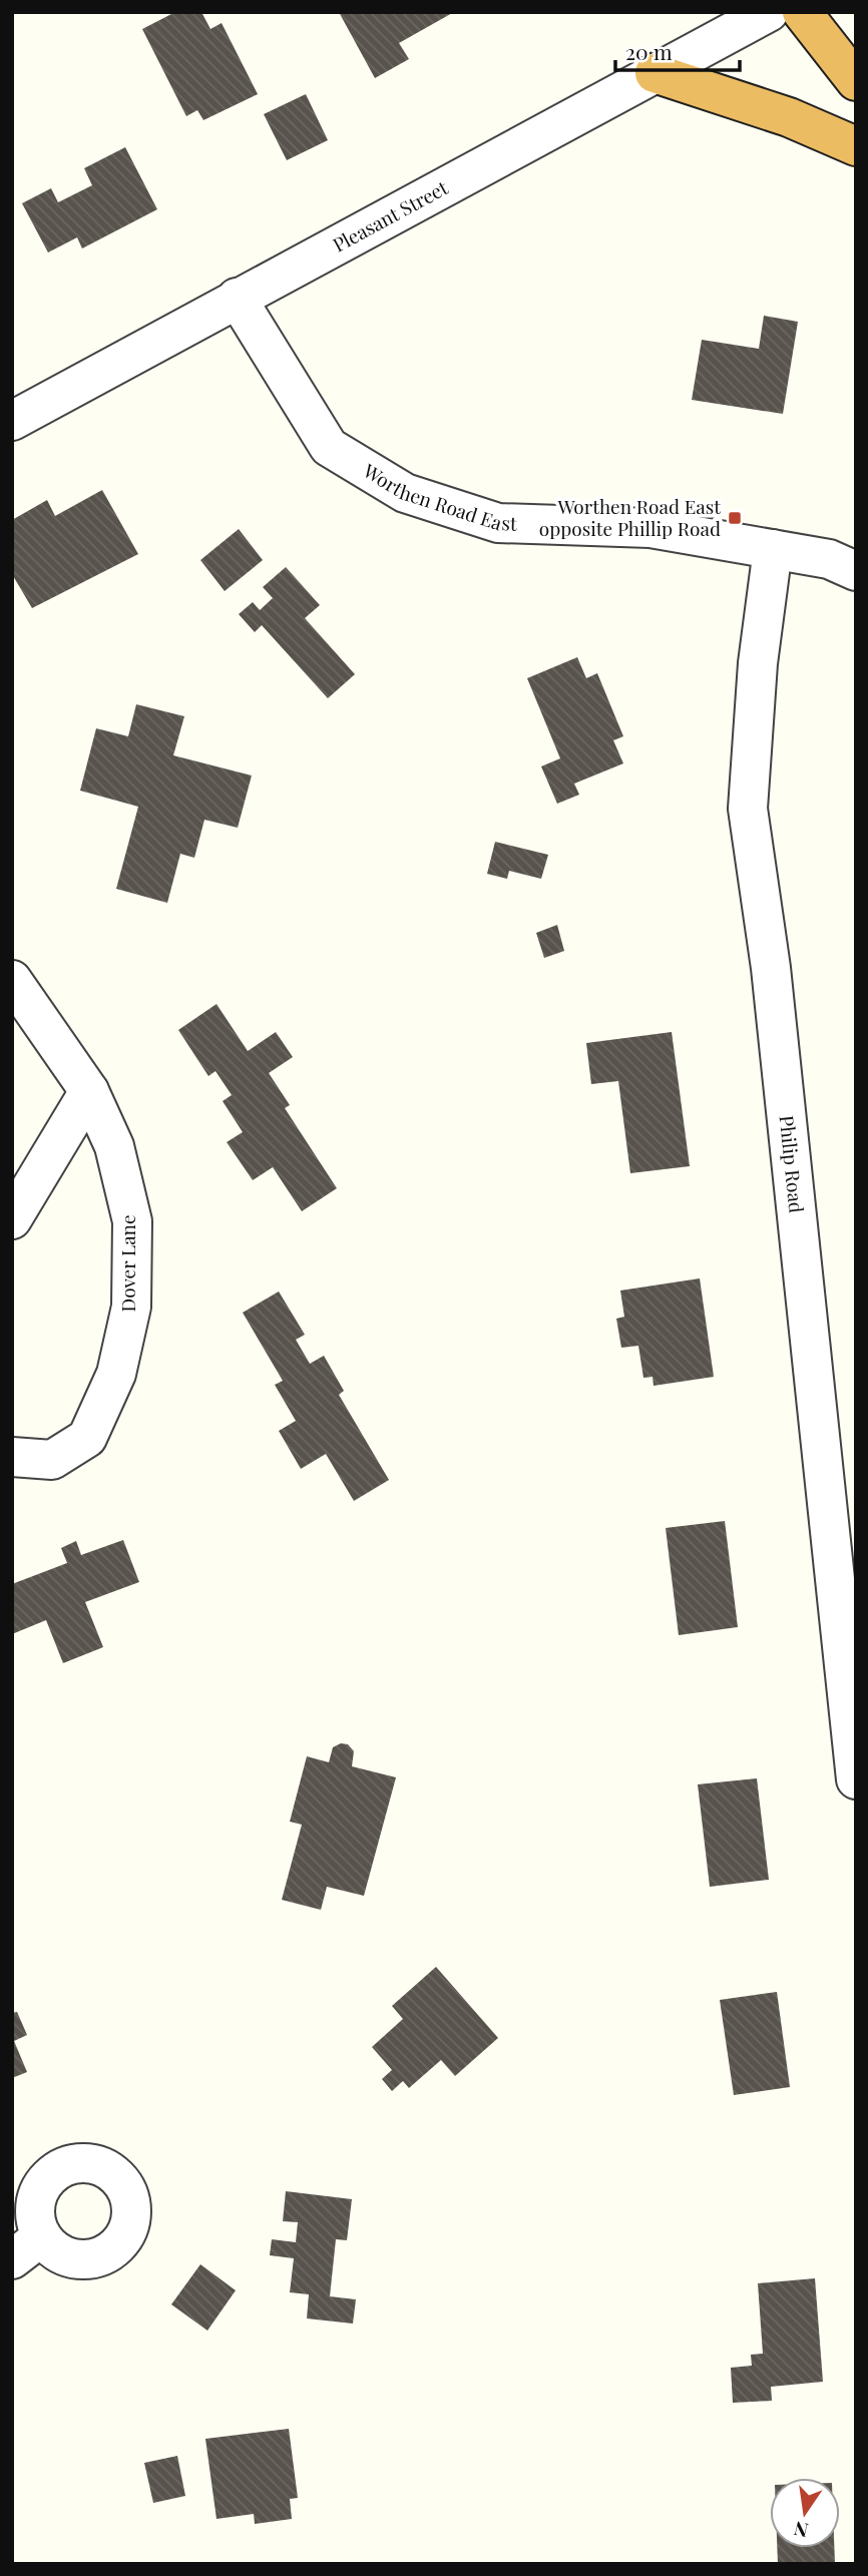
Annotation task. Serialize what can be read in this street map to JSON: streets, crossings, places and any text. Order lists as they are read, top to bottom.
{
  "streets": {
    "street": [
      "Pleasant Street",
      "Worthen Road East",
      "Philip Road",
      "Dover Lane"
    ]
  },
  "crossings": [
    ["Pleasant Street", "Worthen Road East"],
    ["Worthen Road East", "Philip Road"]
  ],
  "places": {
    "transit": ["Worthen Road East opposite Phillip Road"]
  },
  "scale_bar": "20 m",
  "north": "bottom"
}
